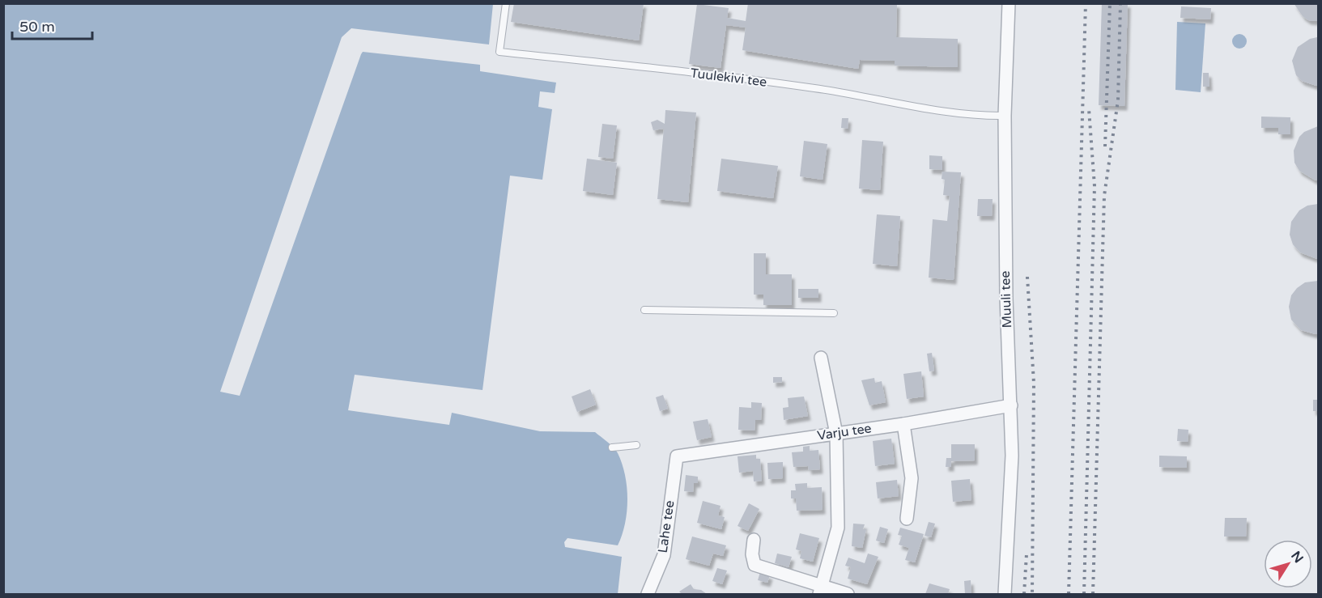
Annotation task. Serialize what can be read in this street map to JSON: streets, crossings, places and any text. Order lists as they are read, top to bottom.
{
  "streets": {
    "street": ["Muuli tee", "Varju tee", "Lahe tee"],
    "lane": ["Tuulekivi tee"]
  },
  "crossings": [
    ["Tuulekivi tee", "Muuli tee"],
    ["Muuli tee", "Varju tee"],
    ["Varju tee", "Lahe tee"]
  ],
  "scale_bar": "50 m",
  "north": "top right"
}
